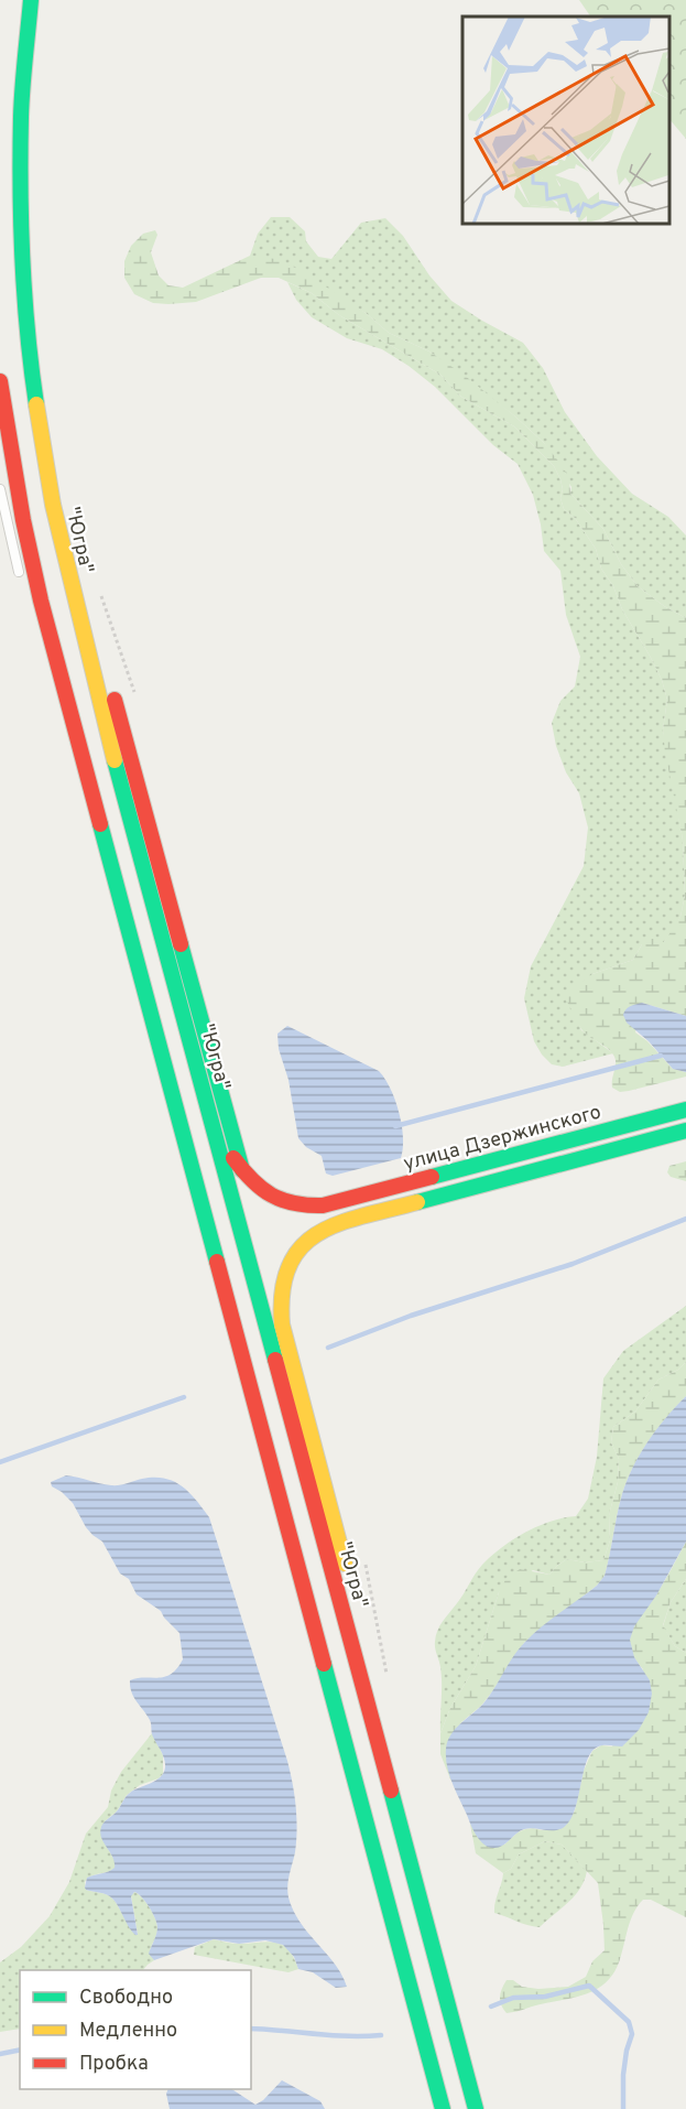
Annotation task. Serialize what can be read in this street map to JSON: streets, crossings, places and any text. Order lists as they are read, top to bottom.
{
  "streets": {
    "main road": ["\"Югра\"", "улица Дзержинского"]
  },
  "crossings": [
    ["\"Югра\"", "улица Дзержинского"]
  ],
  "legend": ["Свободно", "Медленно", "Пробка"]
}
